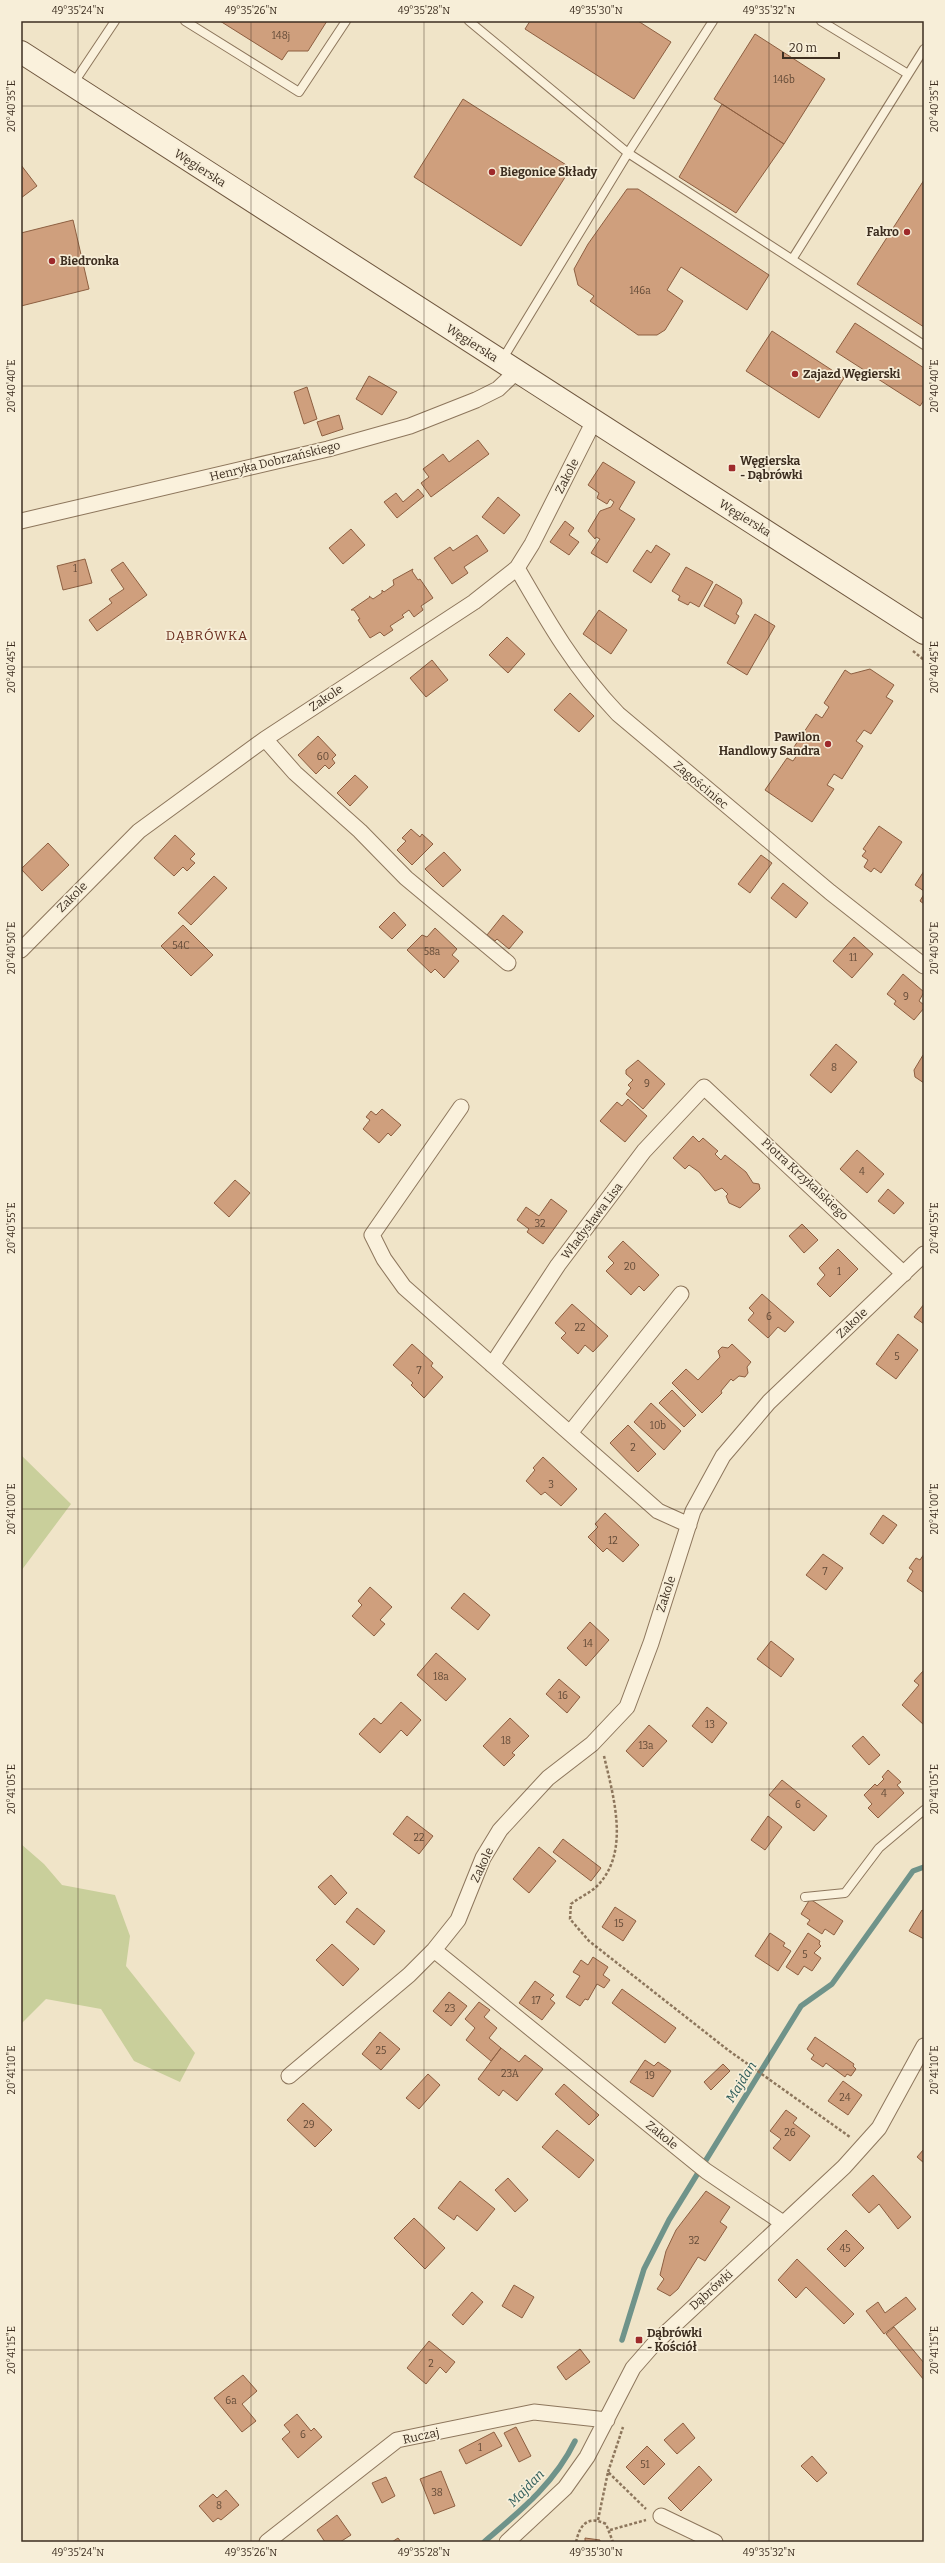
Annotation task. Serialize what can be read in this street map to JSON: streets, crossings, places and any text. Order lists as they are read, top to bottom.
{
  "streets": {
    "main road": ["Węgierska"],
    "street": [
      "Henryka Dobrzańskiego",
      "Zakole",
      "Zagościniec",
      "Piotra Krzykalskiego",
      "Władysława Lisa",
      "Dąbrówki",
      "Ruczaj"
    ]
  },
  "crossings": [
    ["Węgierska", "Henryka Dobrzańskiego"],
    ["Węgierska", "Zakole"],
    ["Zakole", "Zagościniec"],
    ["Zakole", "Piotra Krzykalskiego"],
    ["Zakole", "Dąbrówki"],
    ["Piotra Krzykalskiego", "Władysława Lisa"],
    ["Dąbrówki", "Ruczaj"]
  ],
  "districts": ["DĄBRÓWKA"],
  "water": ["Majdan"],
  "places": {
    "other": [
      "Biegonice Składy",
      "Fakro",
      "Biedronka",
      "Zajazd Węgierski",
      "Pawilon Handlowy Sandra"
    ],
    "transit": ["Węgierska - Dąbrówki", "Dąbrówki - Kościół"]
  },
  "house_numbers": [
    "148j",
    "146b",
    "146a",
    "1",
    "60",
    "54C",
    "58a",
    "11",
    "9",
    "8",
    "9",
    "4",
    "32",
    "20",
    "1",
    "6",
    "22",
    "5",
    "7",
    "10b",
    "2",
    "3",
    "12",
    "7",
    "14",
    "18a",
    "16",
    "13",
    "18",
    "13a",
    "4",
    "6",
    "22",
    "15",
    "5",
    "17",
    "23",
    "25",
    "23A",
    "19",
    "24",
    "29",
    "26",
    "32",
    "45",
    "2",
    "6a",
    "6",
    "1",
    "51",
    "38",
    "8"
  ],
  "scale_bar": "20 m",
  "coordinates": [
    "49°35'24\"N",
    "49°35'26\"N",
    "49°35'28\"N",
    "49°35'30\"N",
    "49°35'32\"N",
    "20°40'35\"E",
    "20°40'40\"E",
    "20°40'45\"E",
    "20°40'50\"E",
    "20°40'55\"E",
    "20°41'00\"E",
    "20°41'05\"E",
    "20°41'10\"E",
    "20°41'15\"E"
  ]
}
